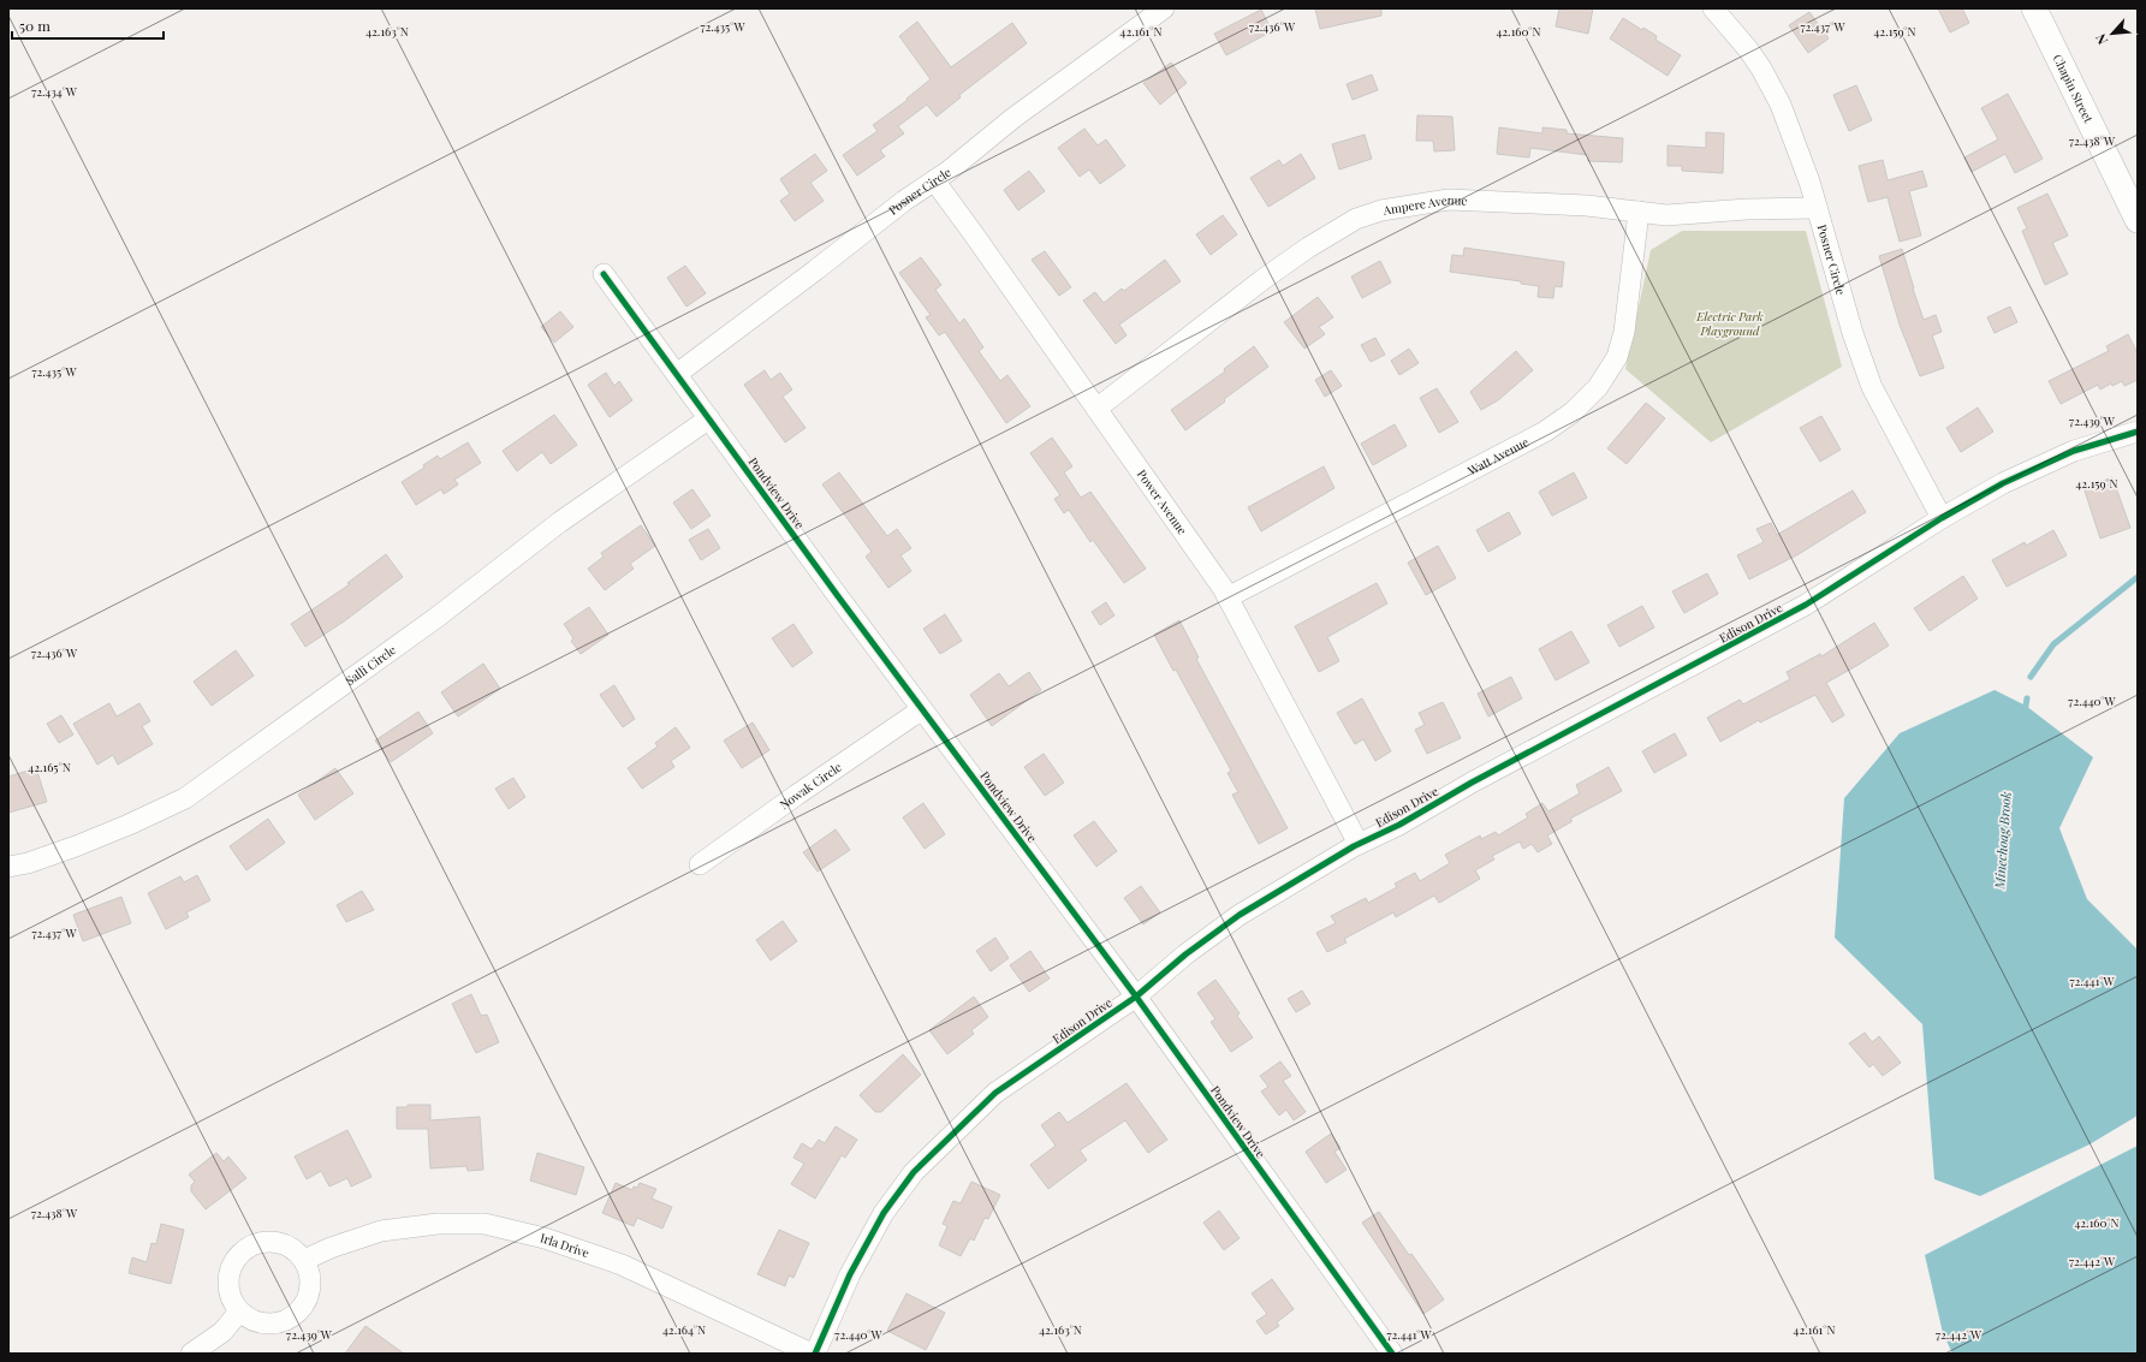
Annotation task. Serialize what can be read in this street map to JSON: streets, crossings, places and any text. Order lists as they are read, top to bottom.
{
  "streets": {
    "main road": ["Chapin Street"],
    "street": [
      "Posner Circle",
      "Ampere Avenue",
      "Watt Avenue",
      "Pondview Drive",
      "Power Avenue",
      "Edison Drive",
      "Salli Circle",
      "Nowak Circle",
      "Irla Drive"
    ]
  },
  "crossings": [
    ["Posner Circle", "Ampere Avenue"],
    ["Posner Circle", "Pondview Drive"],
    ["Posner Circle", "Power Avenue"],
    ["Posner Circle", "Edison Drive"],
    ["Ampere Avenue", "Watt Avenue"],
    ["Ampere Avenue", "Power Avenue"],
    ["Watt Avenue", "Power Avenue"],
    ["Pondview Drive", "Edison Drive"],
    ["Pondview Drive", "Salli Circle"],
    ["Pondview Drive", "Nowak Circle"],
    ["Power Avenue", "Edison Drive"],
    ["Edison Drive", "Irla Drive"]
  ],
  "water": ["Minechoag Brook"],
  "parks": ["Electric Park Playground"],
  "scale_bar": "50 m",
  "north": "bottom left",
  "coordinates": [
    "72.435°W",
    "72.436°W",
    "72.437°W",
    "42.163°N",
    "42.161°N",
    "42.160°N",
    "42.159°N",
    "72.434°W",
    "72.438°W",
    "72.439°W",
    "72.440°W",
    "42.165°N",
    "72.441°W",
    "72.442°W",
    "42.164°N"
  ]
}
